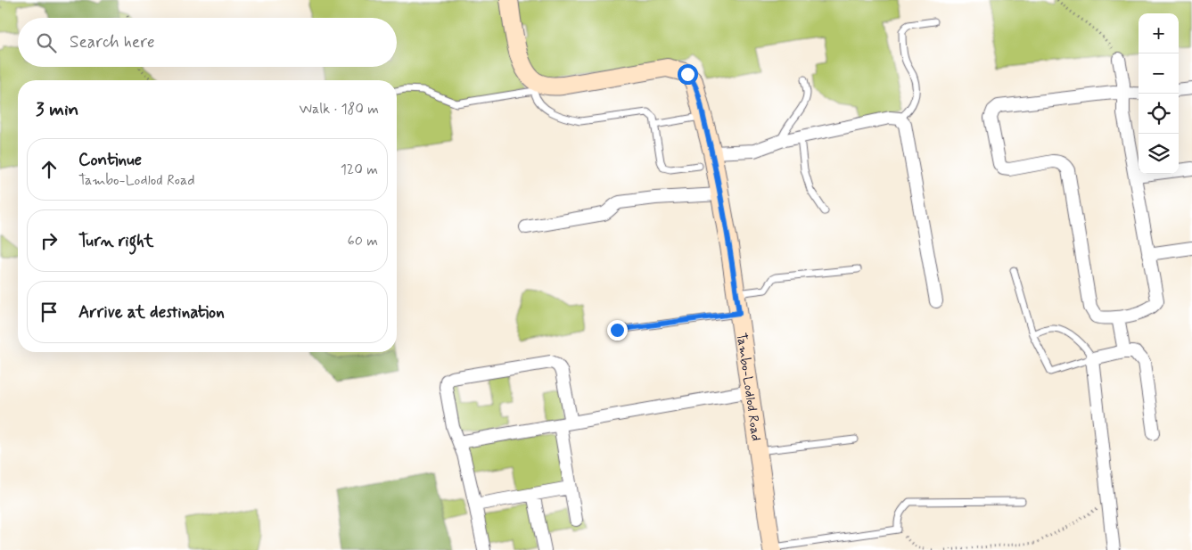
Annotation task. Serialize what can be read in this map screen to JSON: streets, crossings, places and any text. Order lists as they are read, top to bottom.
{
  "streets": {
    "street": ["Tambo-Lodlod Road"]
  },
  "page": {
    "map_buttons": ["+", "−"],
    "search": "Search here",
    "heading": ["3 min", "Walk · 180 m"],
    "list": [
      ["Continue", "Tambo-Lodlod Road", "120 m"],
      ["Turn right", "60 m"],
      "Arrive at destination"
    ]
  }
}
